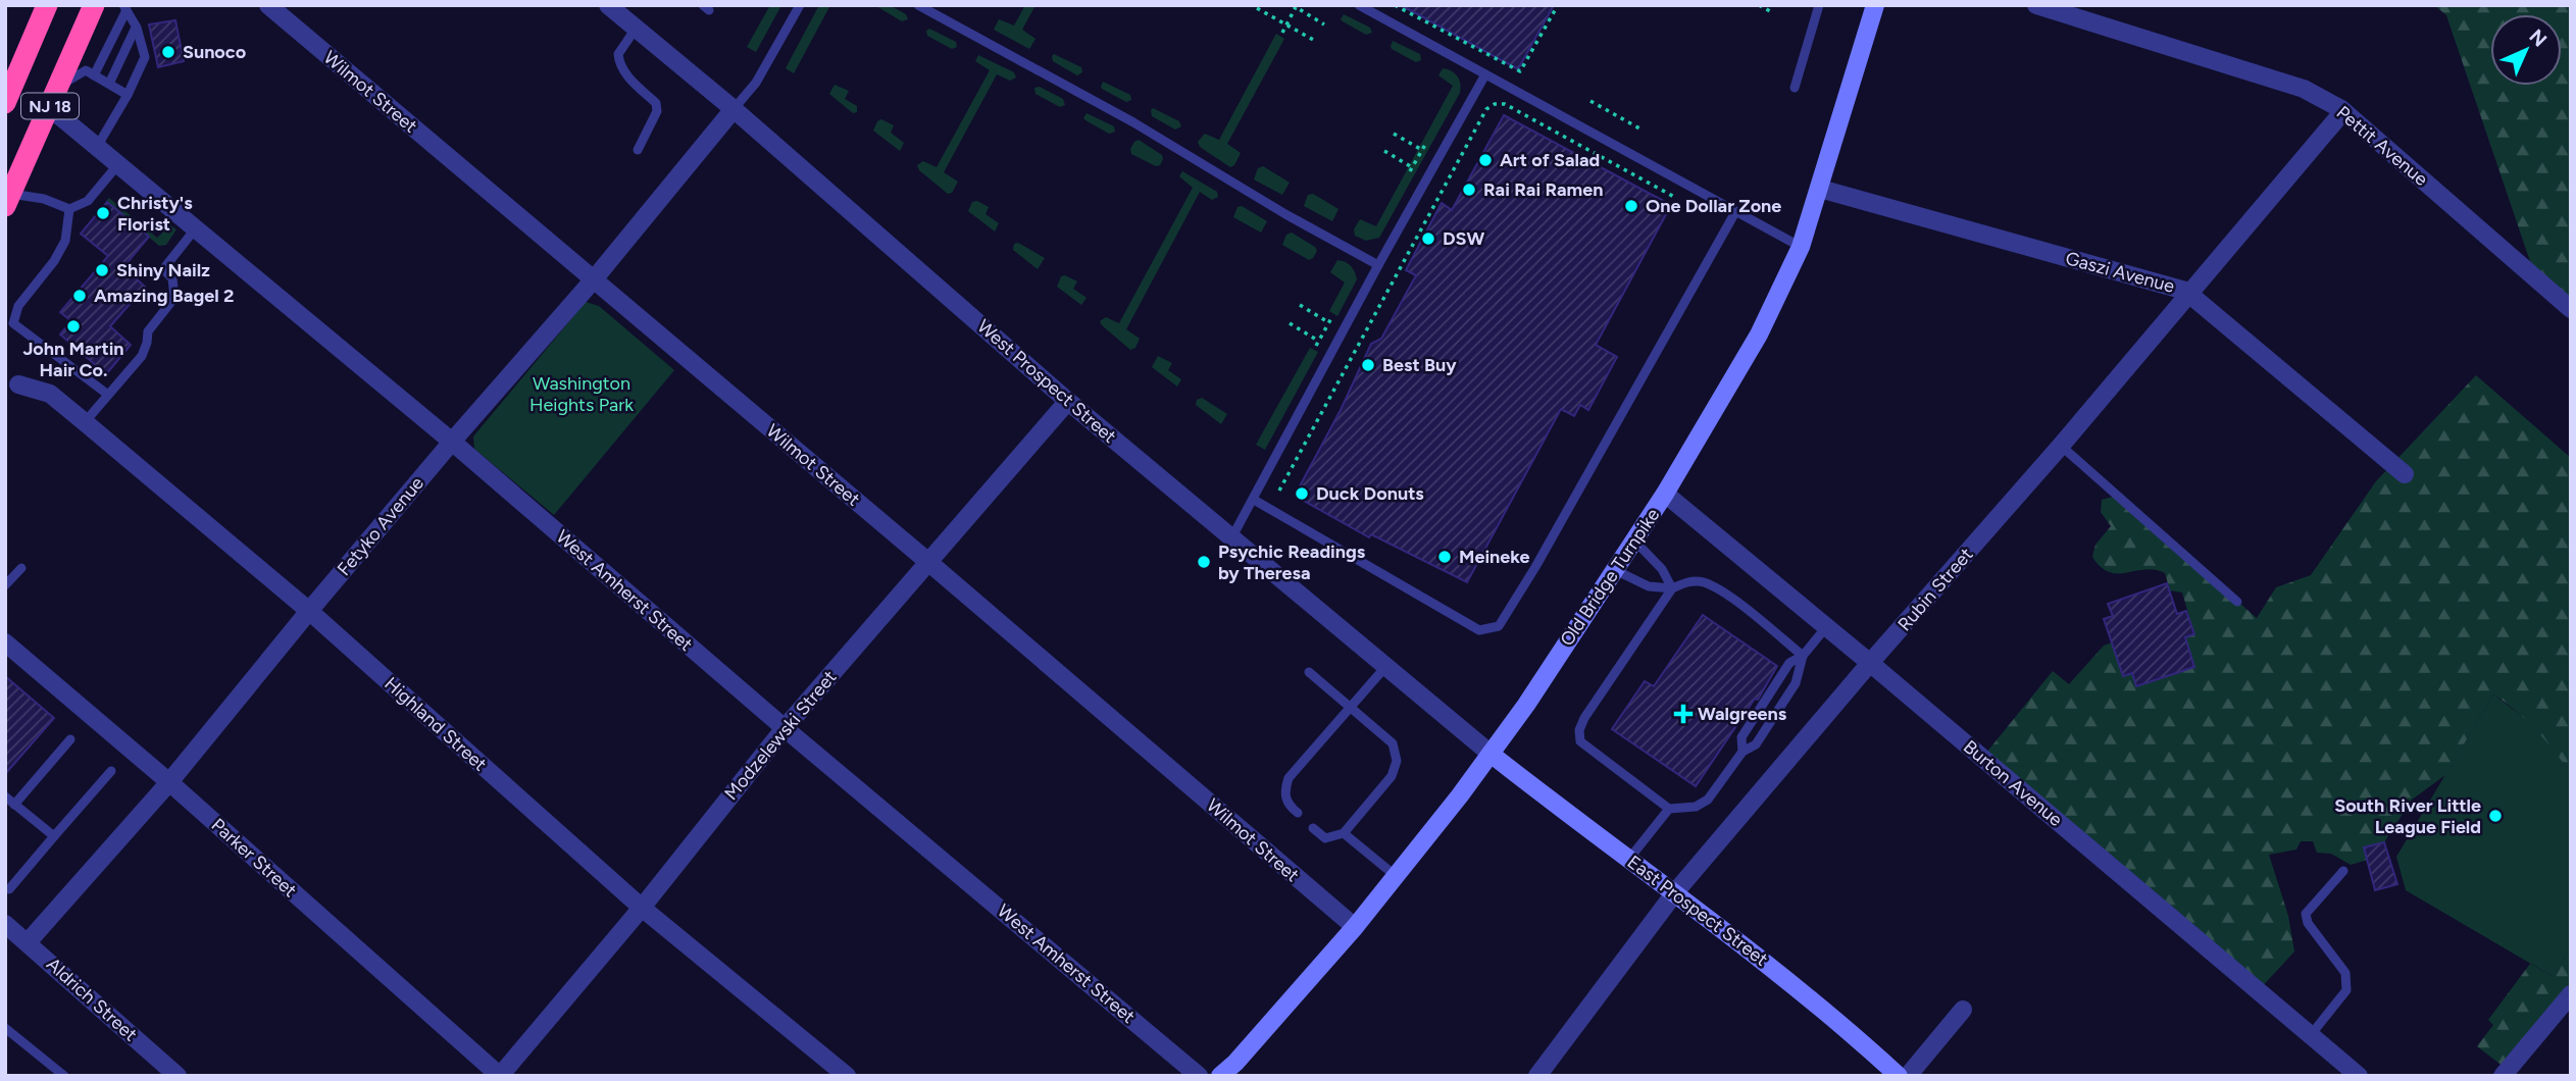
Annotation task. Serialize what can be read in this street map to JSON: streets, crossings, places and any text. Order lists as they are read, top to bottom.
{
  "streets": {
    "highway": ["NJ 18"],
    "street": [
      "Wilmot Street",
      "Pettit Avenue",
      "Gaszi Avenue",
      "West Prospect Street",
      "Fetyko Avenue",
      "Old Bridge Turnpike",
      "Rubin Street",
      "West Amherst Street",
      "Highland Street",
      "Modzelewski Street",
      "Burton Avenue",
      "Parker Street",
      "East Prospect Street",
      "Aldrich Street"
    ]
  },
  "crossings": [
    ["Wilmot Street", "Fetyko Avenue"],
    ["Wilmot Street", "Old Bridge Turnpike"],
    ["Wilmot Street", "Modzelewski Street"],
    ["NJ 18", "West Amherst Street"],
    ["Pettit Avenue", "Rubin Street"],
    ["Gaszi Avenue", "Old Bridge Turnpike"],
    ["Gaszi Avenue", "Rubin Street"],
    ["West Prospect Street", "Fetyko Avenue"],
    ["West Prospect Street", "Old Bridge Turnpike"],
    ["West Prospect Street", "Modzelewski Street"],
    ["West Prospect Street", "East Prospect Street"],
    ["Fetyko Avenue", "West Amherst Street"],
    ["Fetyko Avenue", "Highland Street"],
    ["Fetyko Avenue", "Parker Street"],
    ["Fetyko Avenue", "Aldrich Street"],
    ["Old Bridge Turnpike", "Burton Avenue"],
    ["Old Bridge Turnpike", "East Prospect Street"],
    ["Rubin Street", "Burton Avenue"],
    ["Rubin Street", "East Prospect Street"],
    ["West Amherst Street", "Modzelewski Street"],
    ["Highland Street", "Modzelewski Street"],
    ["Modzelewski Street", "Parker Street"]
  ],
  "parks": ["Washington Heights Park"],
  "places": {
    "other": [
      "Sunoco",
      "Art of Salad",
      "Rai Rai Ramen",
      "One Dollar Zone",
      "Christy's Florist",
      "DSW",
      "Shiny Nailz",
      "Amazing Bagel 2",
      "John Martin Hair Co.",
      "Best Buy",
      "Duck Donuts",
      "Meineke",
      "Psychic Readings by Theresa",
      "South River Little League Field"
    ],
    "health": ["Walgreens"]
  },
  "north": "top right"
}
